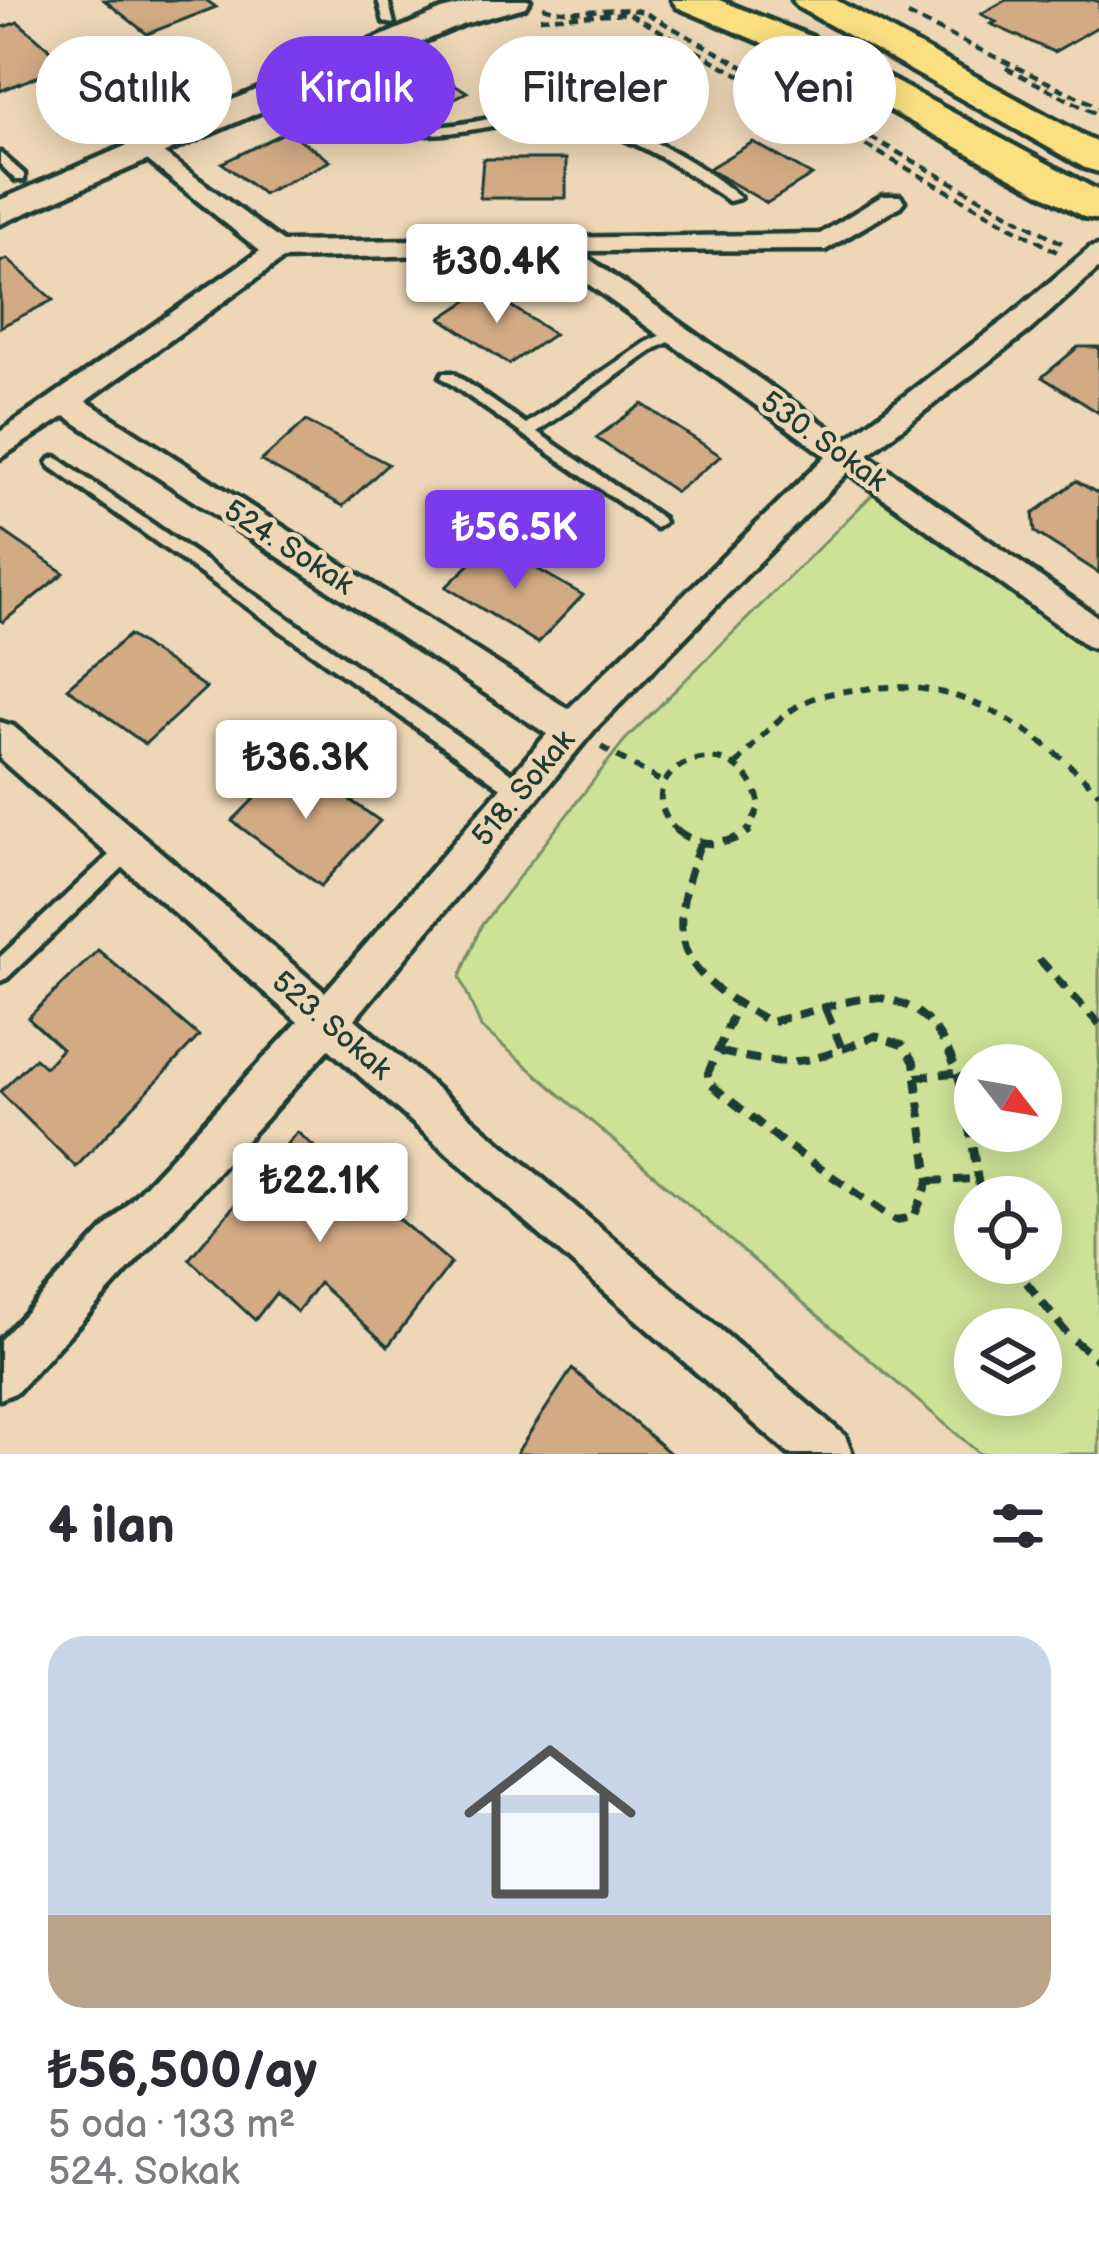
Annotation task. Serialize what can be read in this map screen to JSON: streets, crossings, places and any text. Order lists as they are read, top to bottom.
{
  "streets": {
    "street": [
      "530. Sokak",
      "524. Sokak",
      "518. Sokak",
      "523. Sokak"
    ]
  },
  "crossings": [
    ["530. Sokak", "518. Sokak"],
    ["524. Sokak", "518. Sokak"],
    ["518. Sokak", "523. Sokak"]
  ],
  "north": "bottom right",
  "page": {
    "chip": [
      "Satılık",
      "Kiralık",
      "Filtreler",
      "Yeni"
    ],
    "price": [
      "₺30.4K",
      "₺56.5K",
      "₺36.3K",
      "₺22.1K"
    ],
    "heading": "4 ilan",
    "list": [
      {
        "name": "₺56,500/ay",
        "note": "5 oda · 133 m² · 524. Sokak"
      }
    ]
  }
}
